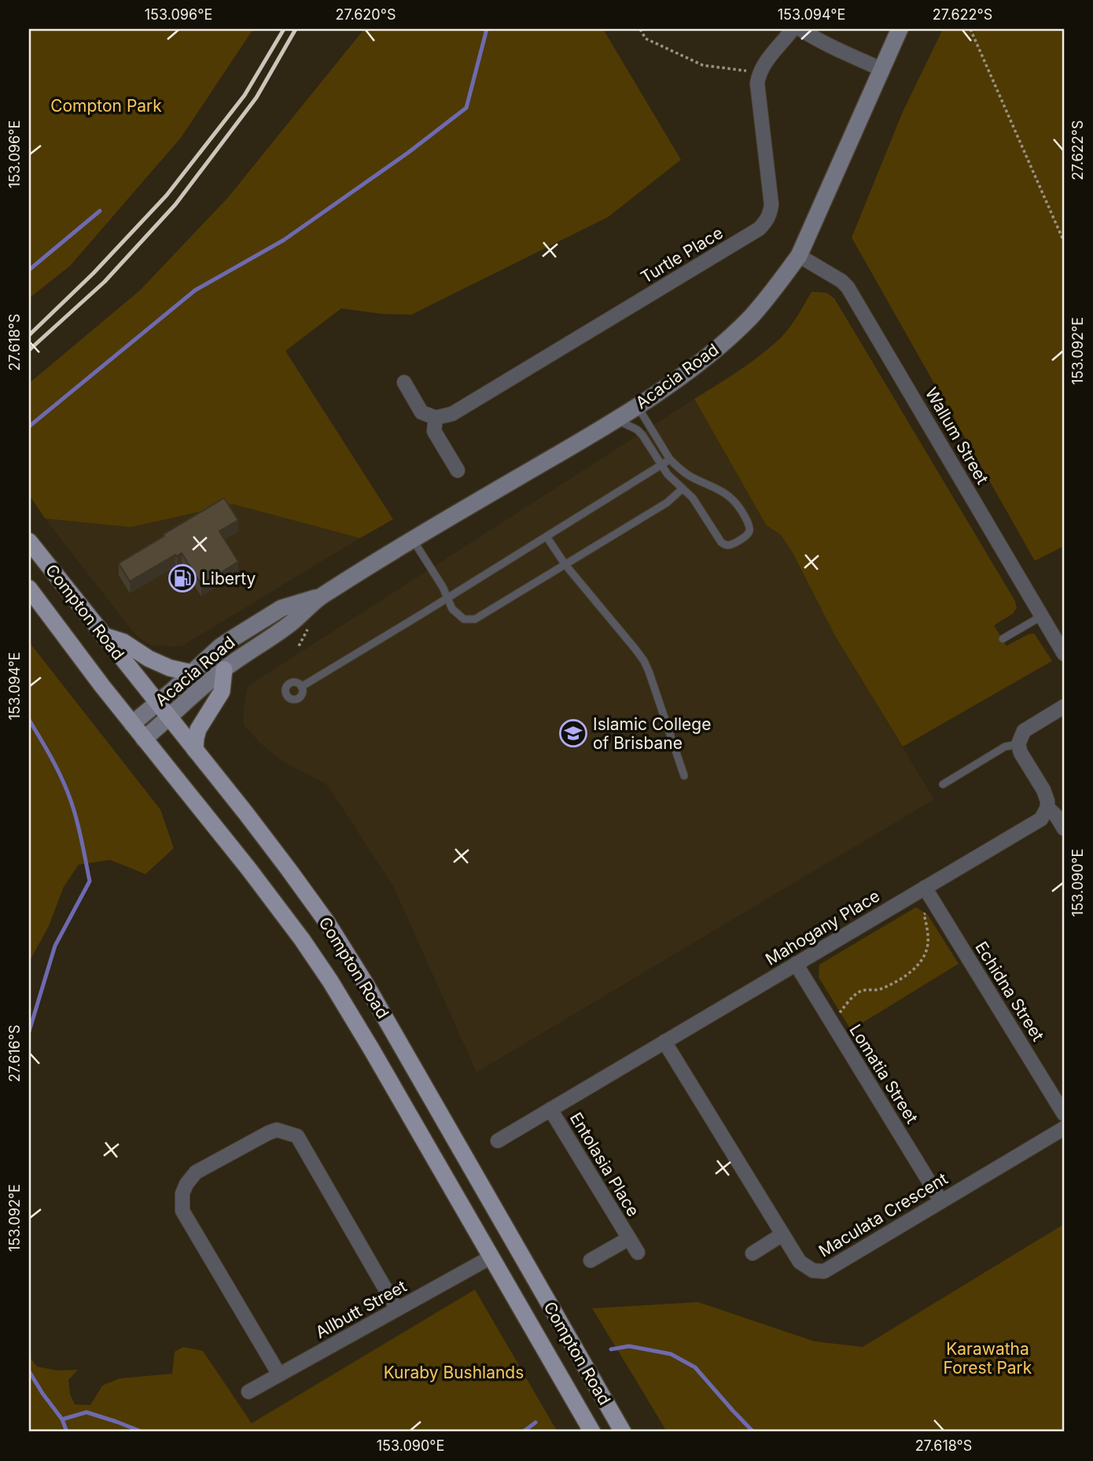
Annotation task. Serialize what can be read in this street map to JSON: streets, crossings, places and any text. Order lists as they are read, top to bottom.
{
  "streets": {
    "main road": ["Compton Road"],
    "street": [
      "Turtle Place",
      "Acacia Road",
      "Wallum Street",
      "Mahogany Place",
      "Echidna Street",
      "Lomatia Street",
      "Entolasia Place",
      "Maculata Crescent",
      "Allbutt Street"
    ]
  },
  "crossings": [
    ["Acacia Road", "Wallum Street"],
    ["Acacia Road", "Compton Road"],
    ["Compton Road", "Allbutt Street"],
    ["Mahogany Place", "Echidna Street"],
    ["Mahogany Place", "Lomatia Street"],
    ["Mahogany Place", "Entolasia Place"],
    ["Mahogany Place", "Maculata Crescent"],
    ["Lomatia Street", "Maculata Crescent"]
  ],
  "parks": ["Compton Park", "Karawatha Forest Park", "Kuraby Bushlands"],
  "places": {
    "fuel station": ["Liberty"],
    "school or university": ["Islamic College of Brisbane"]
  },
  "coordinates": [
    "153.096°E",
    "27.620°S",
    "153.094°E",
    "27.622°S",
    "27.618°S",
    "153.092°E",
    "153.090°E",
    "27.616°S"
  ]
}
